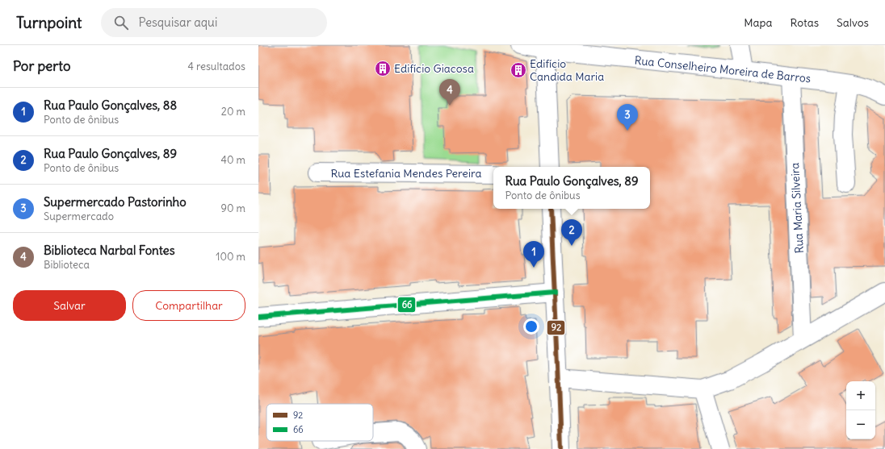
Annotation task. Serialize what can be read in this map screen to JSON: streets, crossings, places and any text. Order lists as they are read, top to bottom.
{
  "streets": {
    "street": ["Rua Conselheiro Moreira de Barros", "Rua Estefania Mendes Pereira", "Rua Maria Silveira"]
  },
  "crossings": [
    ["Rua Conselheiro Moreira de Barros", "Rua Maria Silveira"]
  ],
  "places": {
    "building": ["Edifício Giacosa", "Edifício Candida Maria"]
  },
  "lines": ["transit line 92", "transit line 66"],
  "legend": ["92", "66"],
  "page": {
    "header": "Turnpoint",
    "search": "Pesquisar aqui",
    "nav": ["Mapa", "Rotas", "Salvos"],
    "heading": ["Por perto", "4 resultados"],
    "pins": [
      "4",
      "3",
      "2",
      "1"
    ],
    "list": [
      {
        "mark": "1",
        "name": "Rua Paulo Gonçalves, 88",
        "note": "Ponto de ônibus",
        "value": "20 m"
      },
      {
        "mark": "2",
        "name": "Rua Paulo Gonçalves, 89",
        "note": "Ponto de ônibus",
        "value": "40 m"
      },
      {
        "mark": "3",
        "name": "Supermercado Pastorinho",
        "note": "Supermercado",
        "value": "90 m"
      },
      {
        "mark": "4",
        "name": "Biblioteca Narbal Fontes",
        "note": "Biblioteca",
        "value": "100 m"
      }
    ],
    "popup": ["Rua Paulo Gonçalves, 89", "Ponto de ônibus"],
    "buttons": ["Salvar", "Compartilhar"],
    "map_buttons": ["+", "−"]
  }
}
